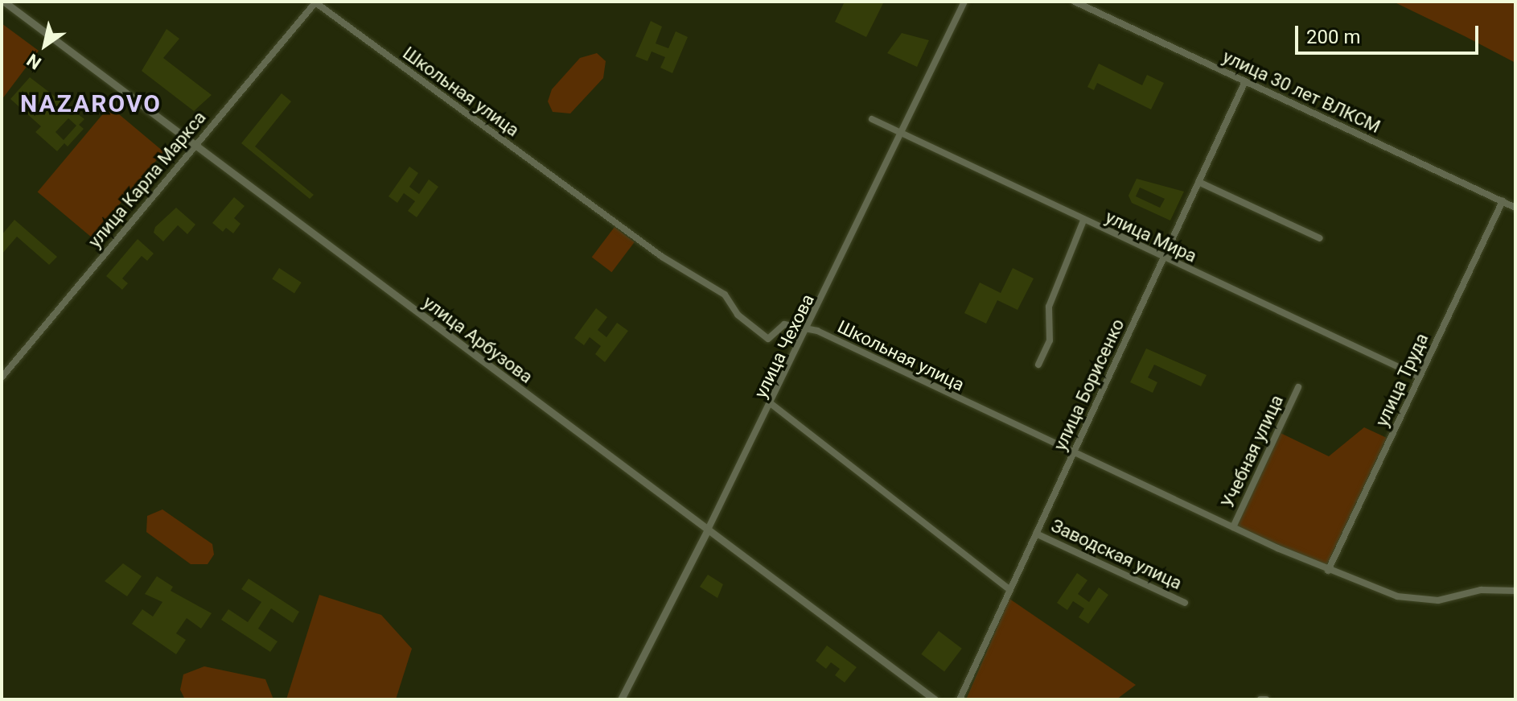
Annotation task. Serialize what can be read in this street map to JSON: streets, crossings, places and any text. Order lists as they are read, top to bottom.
{
  "streets": {
    "street": [
      "Школьная улица",
      "улица 30 лет ВЛКСМ",
      "улица Карла Маркса",
      "улица Мира",
      "улица Арбузова",
      "улица Чехова",
      "улица Труда",
      "улица Борисенко",
      "Учебная улица",
      "Заводская улица"
    ]
  },
  "crossings": [
    ["Школьная улица", "улица Карла Маркса"],
    ["Школьная улица", "улица Чехова"],
    ["Школьная улица", "улица Труда"],
    ["Школьная улица", "улица Борисенко"],
    ["Школьная улица", "Учебная улица"],
    ["улица 30 лет ВЛКСМ", "улица Труда"],
    ["улица 30 лет ВЛКСМ", "улица Борисенко"],
    ["улица Карла Маркса", "улица Арбузова"],
    ["улица Мира", "улица Чехова"],
    ["улица Мира", "улица Труда"],
    ["улица Мира", "улица Борисенко"],
    ["улица Арбузова", "улица Чехова"],
    ["улица Борисенко", "Заводская улица"]
  ],
  "districts": ["NAZAROVO"],
  "scale_bar": "200 m",
  "north": "bottom left"
}
